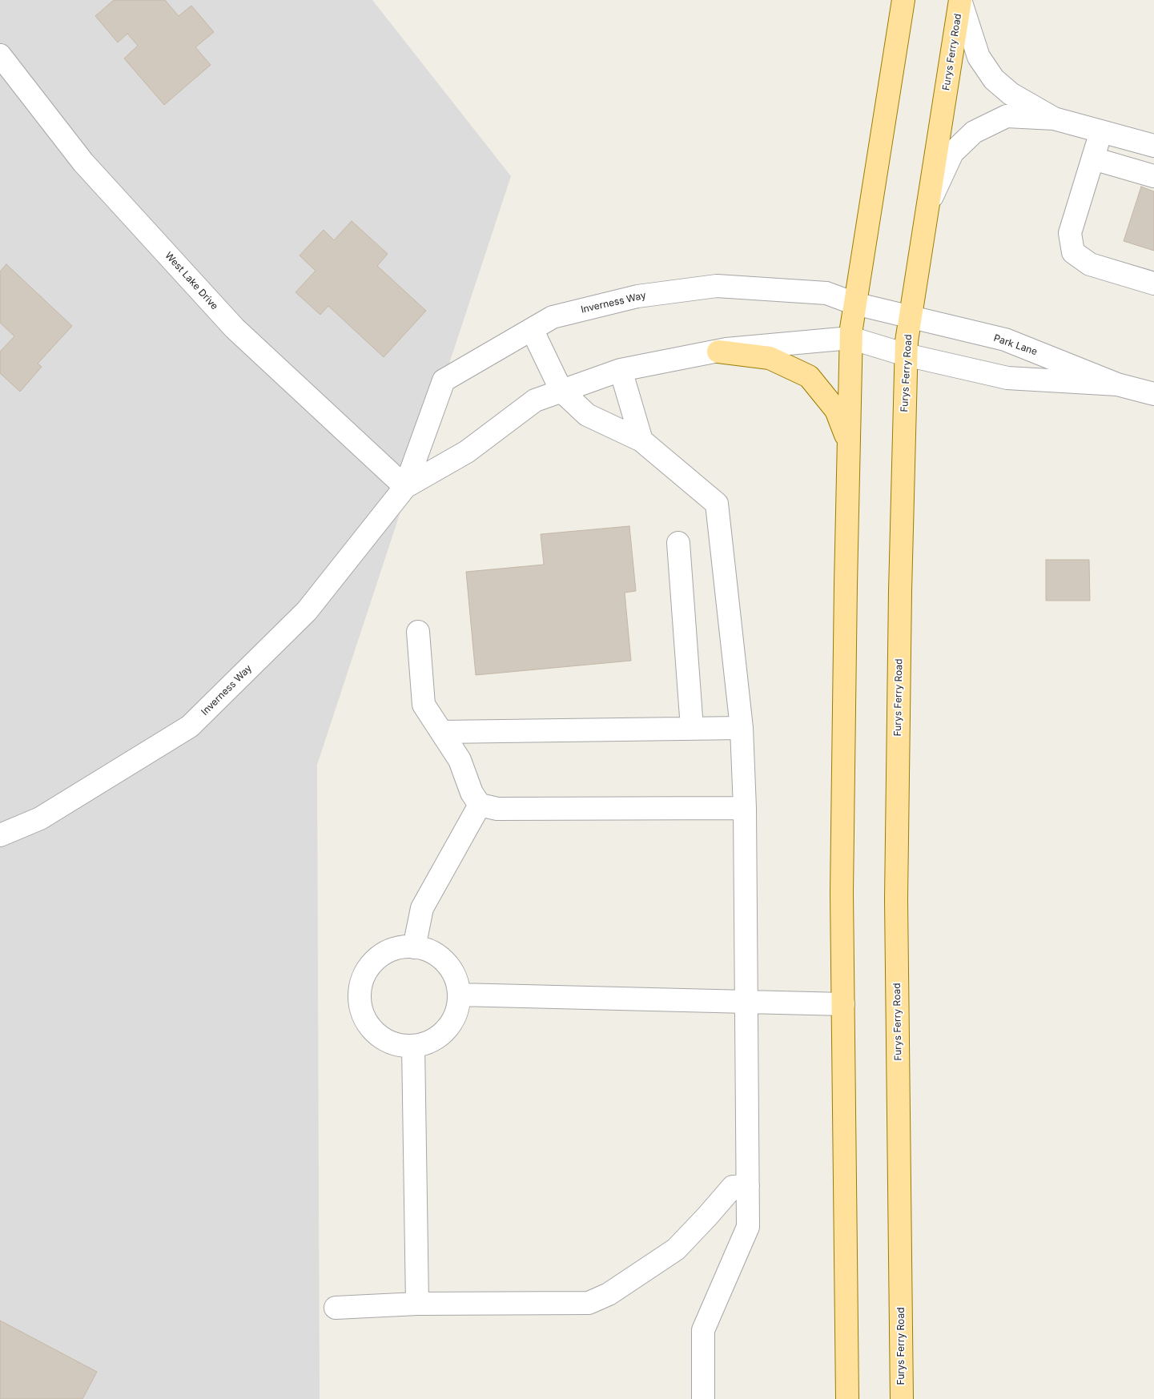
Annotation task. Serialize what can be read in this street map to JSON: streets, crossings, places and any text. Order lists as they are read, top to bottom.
{
  "streets": {
    "main road": ["Furys Ferry Road"],
    "street": ["West Lake Drive", "Inverness Way", "Park Lane"]
  },
  "crossings": [
    ["Furys Ferry Road", "Inverness Way"],
    ["Furys Ferry Road", "Park Lane"],
    ["West Lake Drive", "Inverness Way"],
    ["Inverness Way", "Park Lane"]
  ]
}
